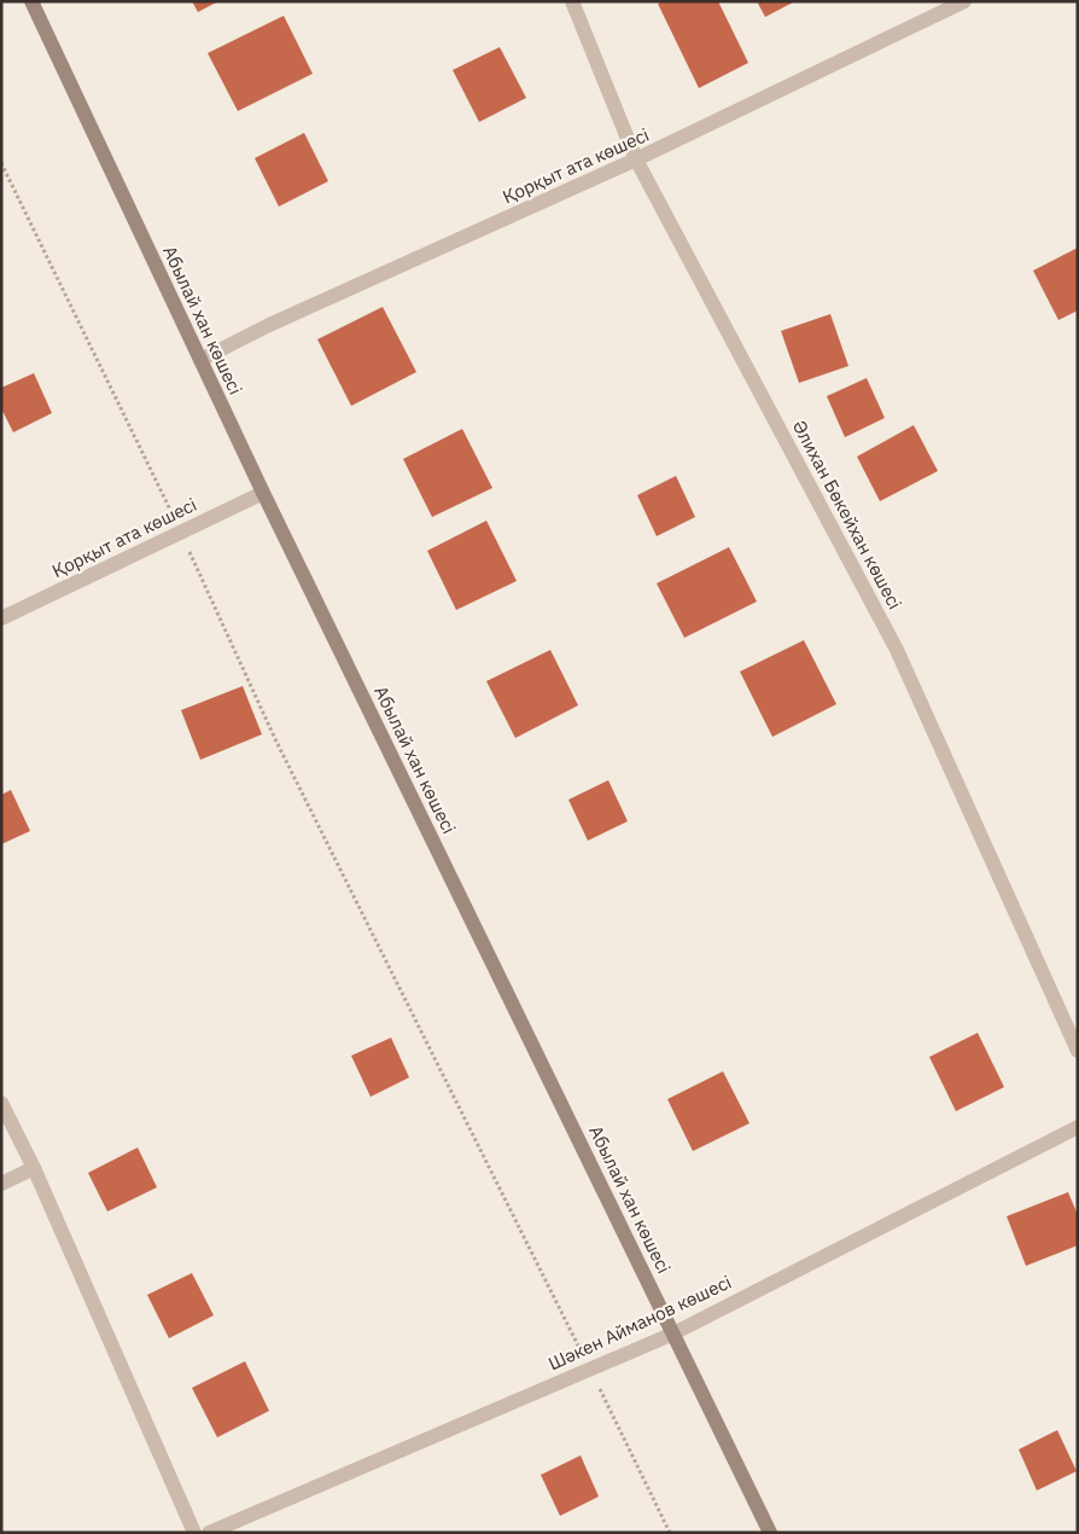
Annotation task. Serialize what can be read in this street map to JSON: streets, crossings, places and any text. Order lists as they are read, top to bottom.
{
  "streets": {
    "street": [
      "Қорқыт ата көшесі",
      "Абылай хан көшесі",
      "Әлихан Бөкейхан көшесі",
      "Шәкен Айманов көшесі"
    ]
  },
  "crossings": [
    ["Қорқыт ата көшесі", "Абылай хан көшесі"],
    ["Қорқыт ата көшесі", "Әлихан Бөкейхан көшесі"],
    ["Абылай хан көшесі", "Шәкен Айманов көшесі"]
  ]
}
